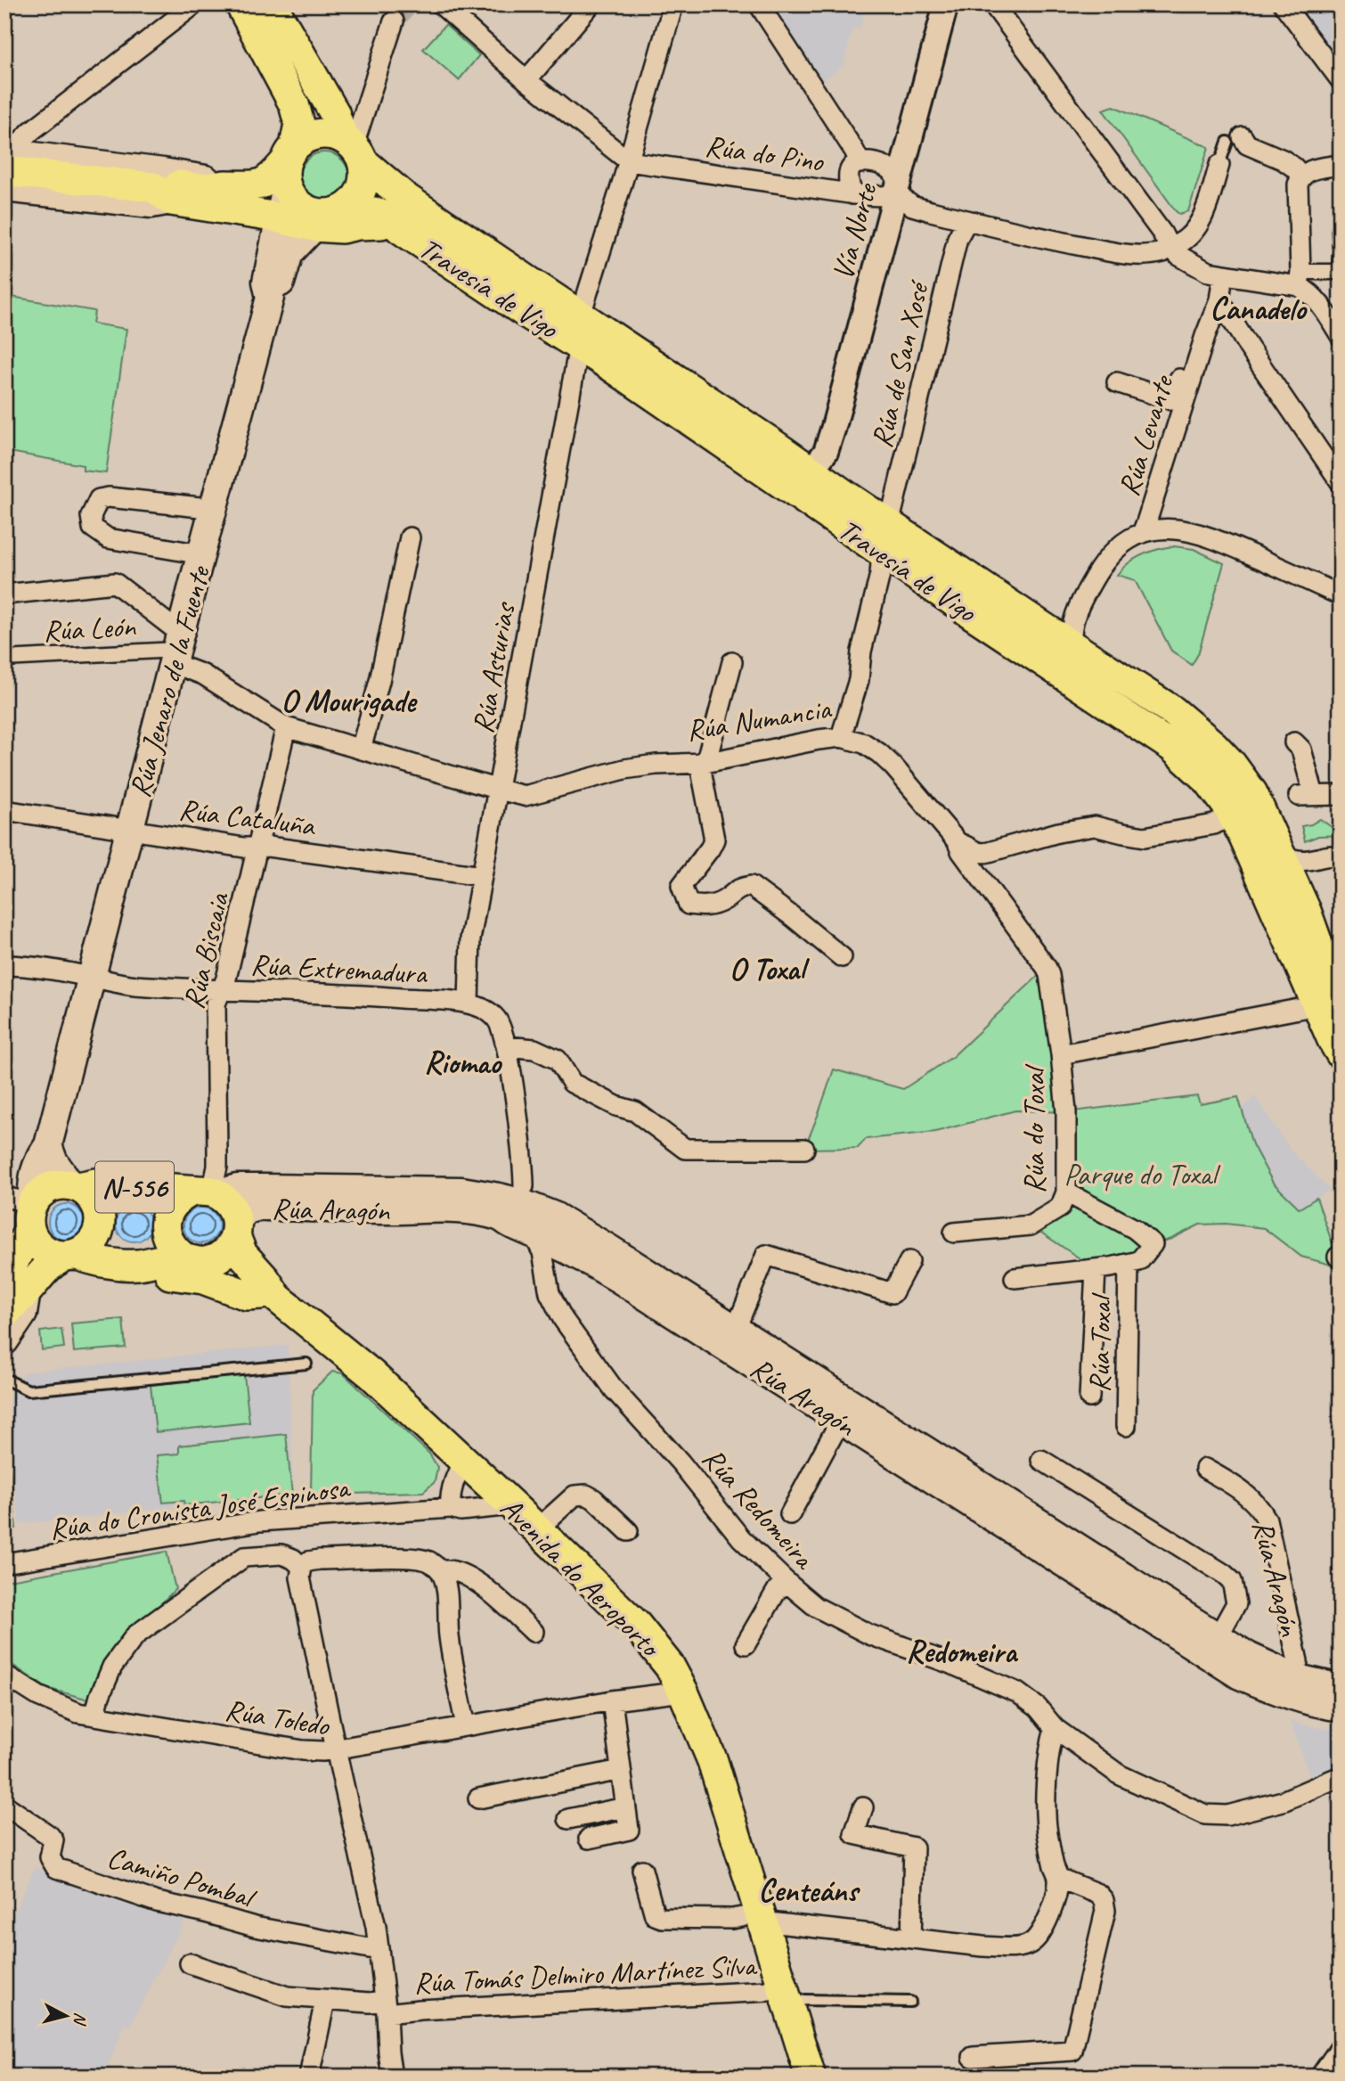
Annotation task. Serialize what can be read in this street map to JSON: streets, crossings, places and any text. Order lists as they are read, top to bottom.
{
  "streets": {
    "main road": [
      "Travesía de Vigo",
      "Rúa Jenaro de la Fuente",
      "N-556",
      "Rúa Aragón",
      "Avenida do Aeroporto"
    ],
    "street": [
      "Rúa do Pino",
      "Vía Norte",
      "Rúa de San Xosé",
      "Rúa Levante",
      "Rúa León",
      "Rúa Asturias",
      "Rúa Numancia",
      "Rúa Cataluña",
      "Rúa Biscaia",
      "Rúa Extremadura",
      "Rúa do Toxal",
      "Rúa Toxal",
      "Rúa do Cronista José Espinosa",
      "Rúa Redomeira",
      "Rúa Toledo",
      "Camiño Pombal",
      "Rúa Tomás Delmiro Martínez Silva"
    ]
  },
  "crossings": [
    ["Rúa do Pino", "Vía Norte"],
    ["Vía Norte", "Travesía de Vigo"],
    ["Travesía de Vigo", "Rúa de San Xosé"],
    ["Travesía de Vigo", "Rúa Asturias"],
    ["Travesía de Vigo", "Rúa Jenaro de la Fuente"],
    ["Travesía de Vigo", "Rúa do Toxal"],
    ["Rúa de San Xosé", "Rúa Numancia"],
    ["Rúa León", "Rúa Jenaro de la Fuente"],
    ["Rúa León", "Rúa Numancia"],
    ["Rúa Asturias", "Rúa Numancia"],
    ["Rúa Asturias", "Rúa Cataluña"],
    ["Rúa Asturias", "Rúa Extremadura"],
    ["Rúa Jenaro de la Fuente", "Rúa Numancia"],
    ["Rúa Jenaro de la Fuente", "Rúa Cataluña"],
    ["Rúa Jenaro de la Fuente", "Rúa Extremadura"],
    ["Rúa Jenaro de la Fuente", "Rúa Aragón"],
    ["Rúa Numancia", "Rúa Biscaia"],
    ["Rúa Numancia", "Rúa do Toxal"],
    ["Rúa Cataluña", "Rúa Biscaia"],
    ["Rúa Biscaia", "Rúa Extremadura"],
    ["Rúa Biscaia", "Rúa Aragón"],
    ["Rúa Biscaia", "Avenida do Aeroporto"],
    ["Rúa Extremadura", "Rúa Aragón"],
    ["Rúa do Toxal", "Rúa Toxal"],
    ["Rúa Aragón", "Rúa Redomeira"],
    ["Rúa Aragón", "Avenida do Aeroporto"],
    ["Rúa do Cronista José Espinosa", "Avenida do Aeroporto"],
    ["Avenida do Aeroporto", "Rúa Tomás Delmiro Martínez Silva"],
    ["Rúa Toledo", "Camiño Pombal"],
    ["Rúa Toledo", "Rúa Tomás Delmiro Martínez Silva"]
  ],
  "districts": [
    "Canadelo",
    "O Mourigade",
    "O Toxal",
    "Riomao",
    "Redomeira",
    "Centeáns"
  ],
  "parks": ["Parque do Toxal"],
  "north": "right"
}
